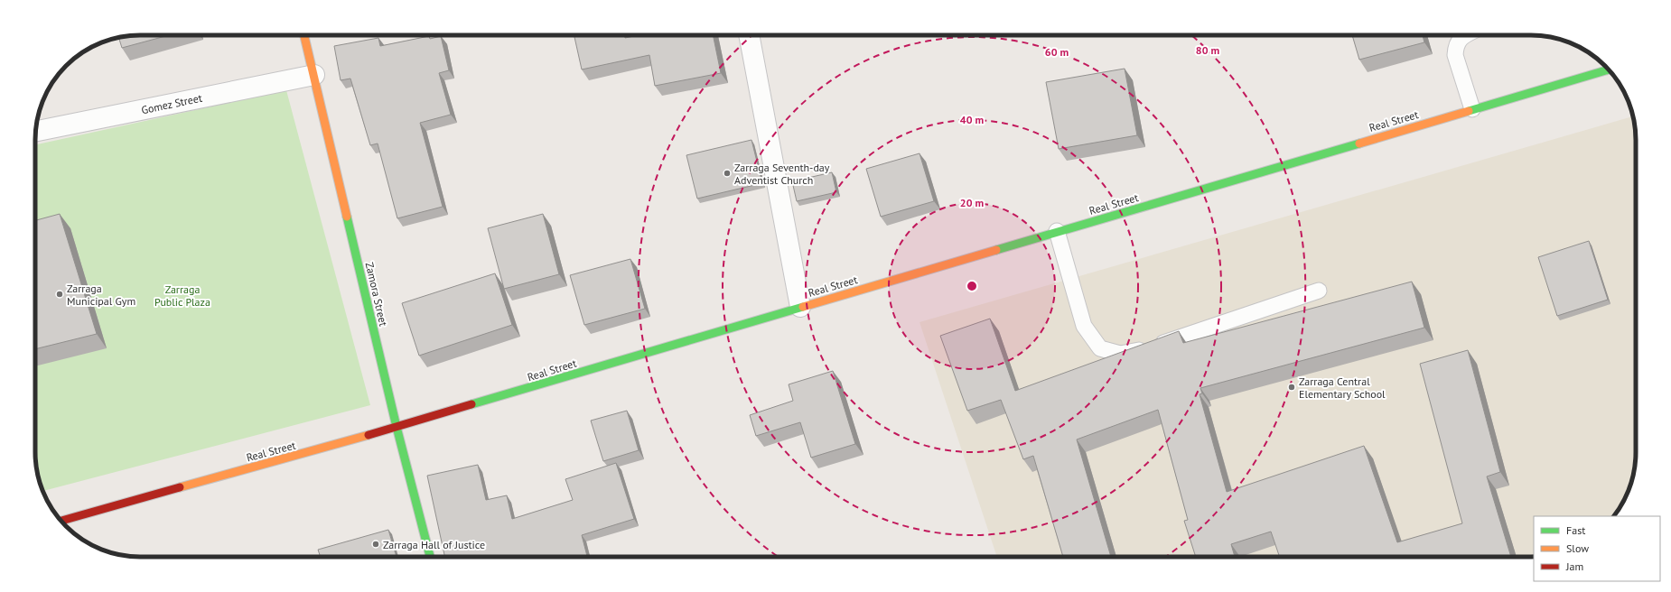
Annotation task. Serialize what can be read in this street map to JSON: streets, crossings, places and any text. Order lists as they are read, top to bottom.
{
  "streets": {
    "main road": ["Real Street", "Zamora Street"],
    "street": ["Gomez Street"]
  },
  "crossings": [
    ["Gomez Street", "Zamora Street"],
    ["Real Street", "Zamora Street"]
  ],
  "parks": ["Zarraga Public Plaza"],
  "places": [
    "Zarraga Seventh-day Adventist Church",
    "Zarraga Municipal Gym",
    "Zarraga Central Elementary School",
    "Zarraga Hall of Justice"
  ],
  "legend": ["Fast", "Slow", "Jam"],
  "rings": [
    "80 m",
    "60 m",
    "40 m",
    "20 m"
  ]
}
